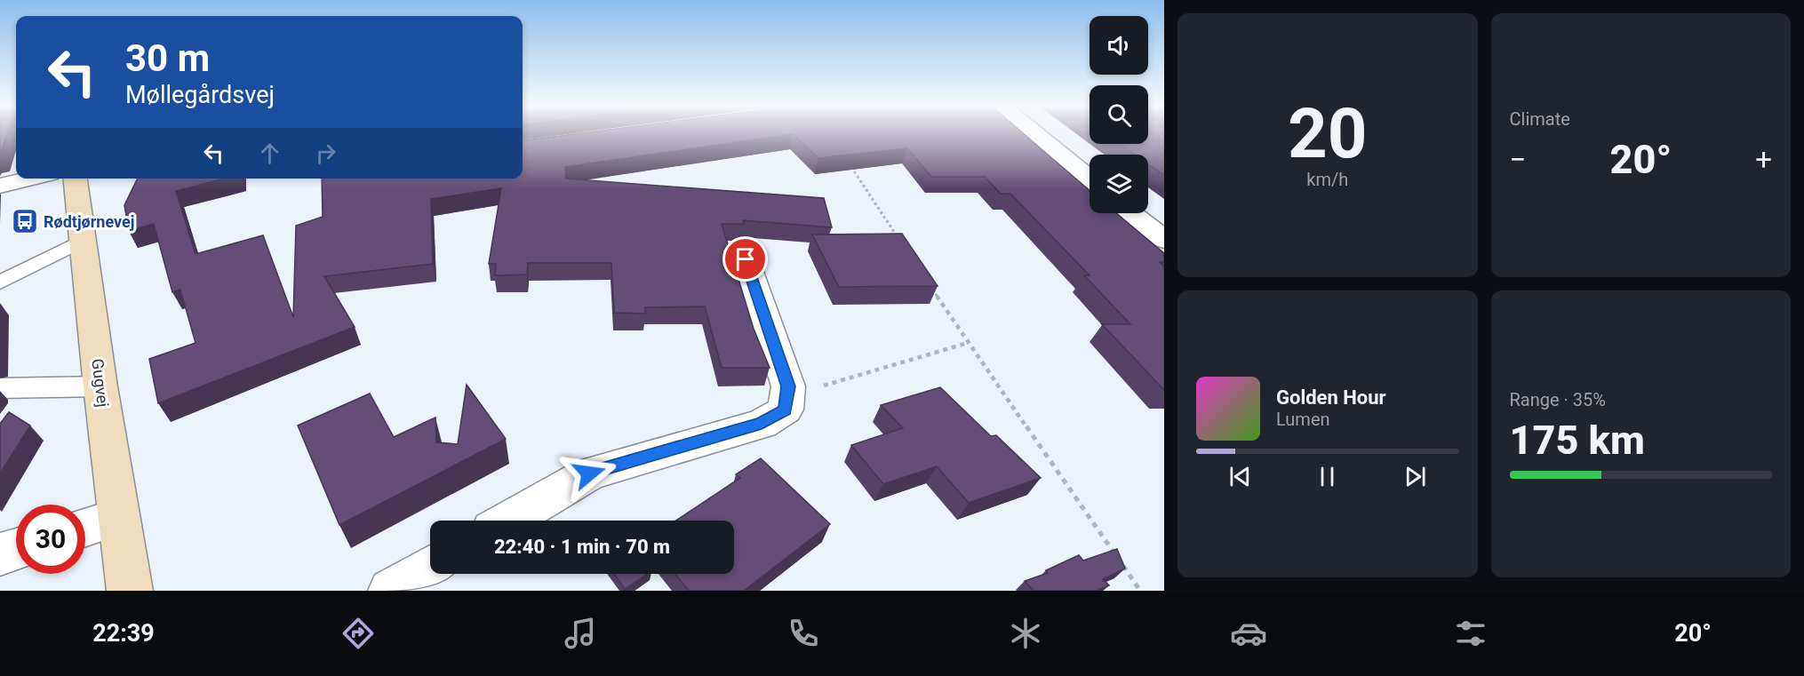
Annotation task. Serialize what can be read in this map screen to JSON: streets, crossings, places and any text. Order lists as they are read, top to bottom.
{
  "streets": {
    "street": ["Gugvej"]
  },
  "places": {
    "bus stop": ["Rødtjørnevej"]
  },
  "page": {
    "tile": [
      ["20", "km/h"],
      "Climate",
      ["Range · 35%", "175 km"]
    ],
    "turn": ["30 m", "Møllegårdsvej"],
    "heat": ["−", "20°", "+"],
    "song": ["Golden Hour", "Lumen"],
    "limit": "30",
    "trip": "22:40 · 1 min · 70 m",
    "tabs": ["22:39", "20°"]
  }
}
